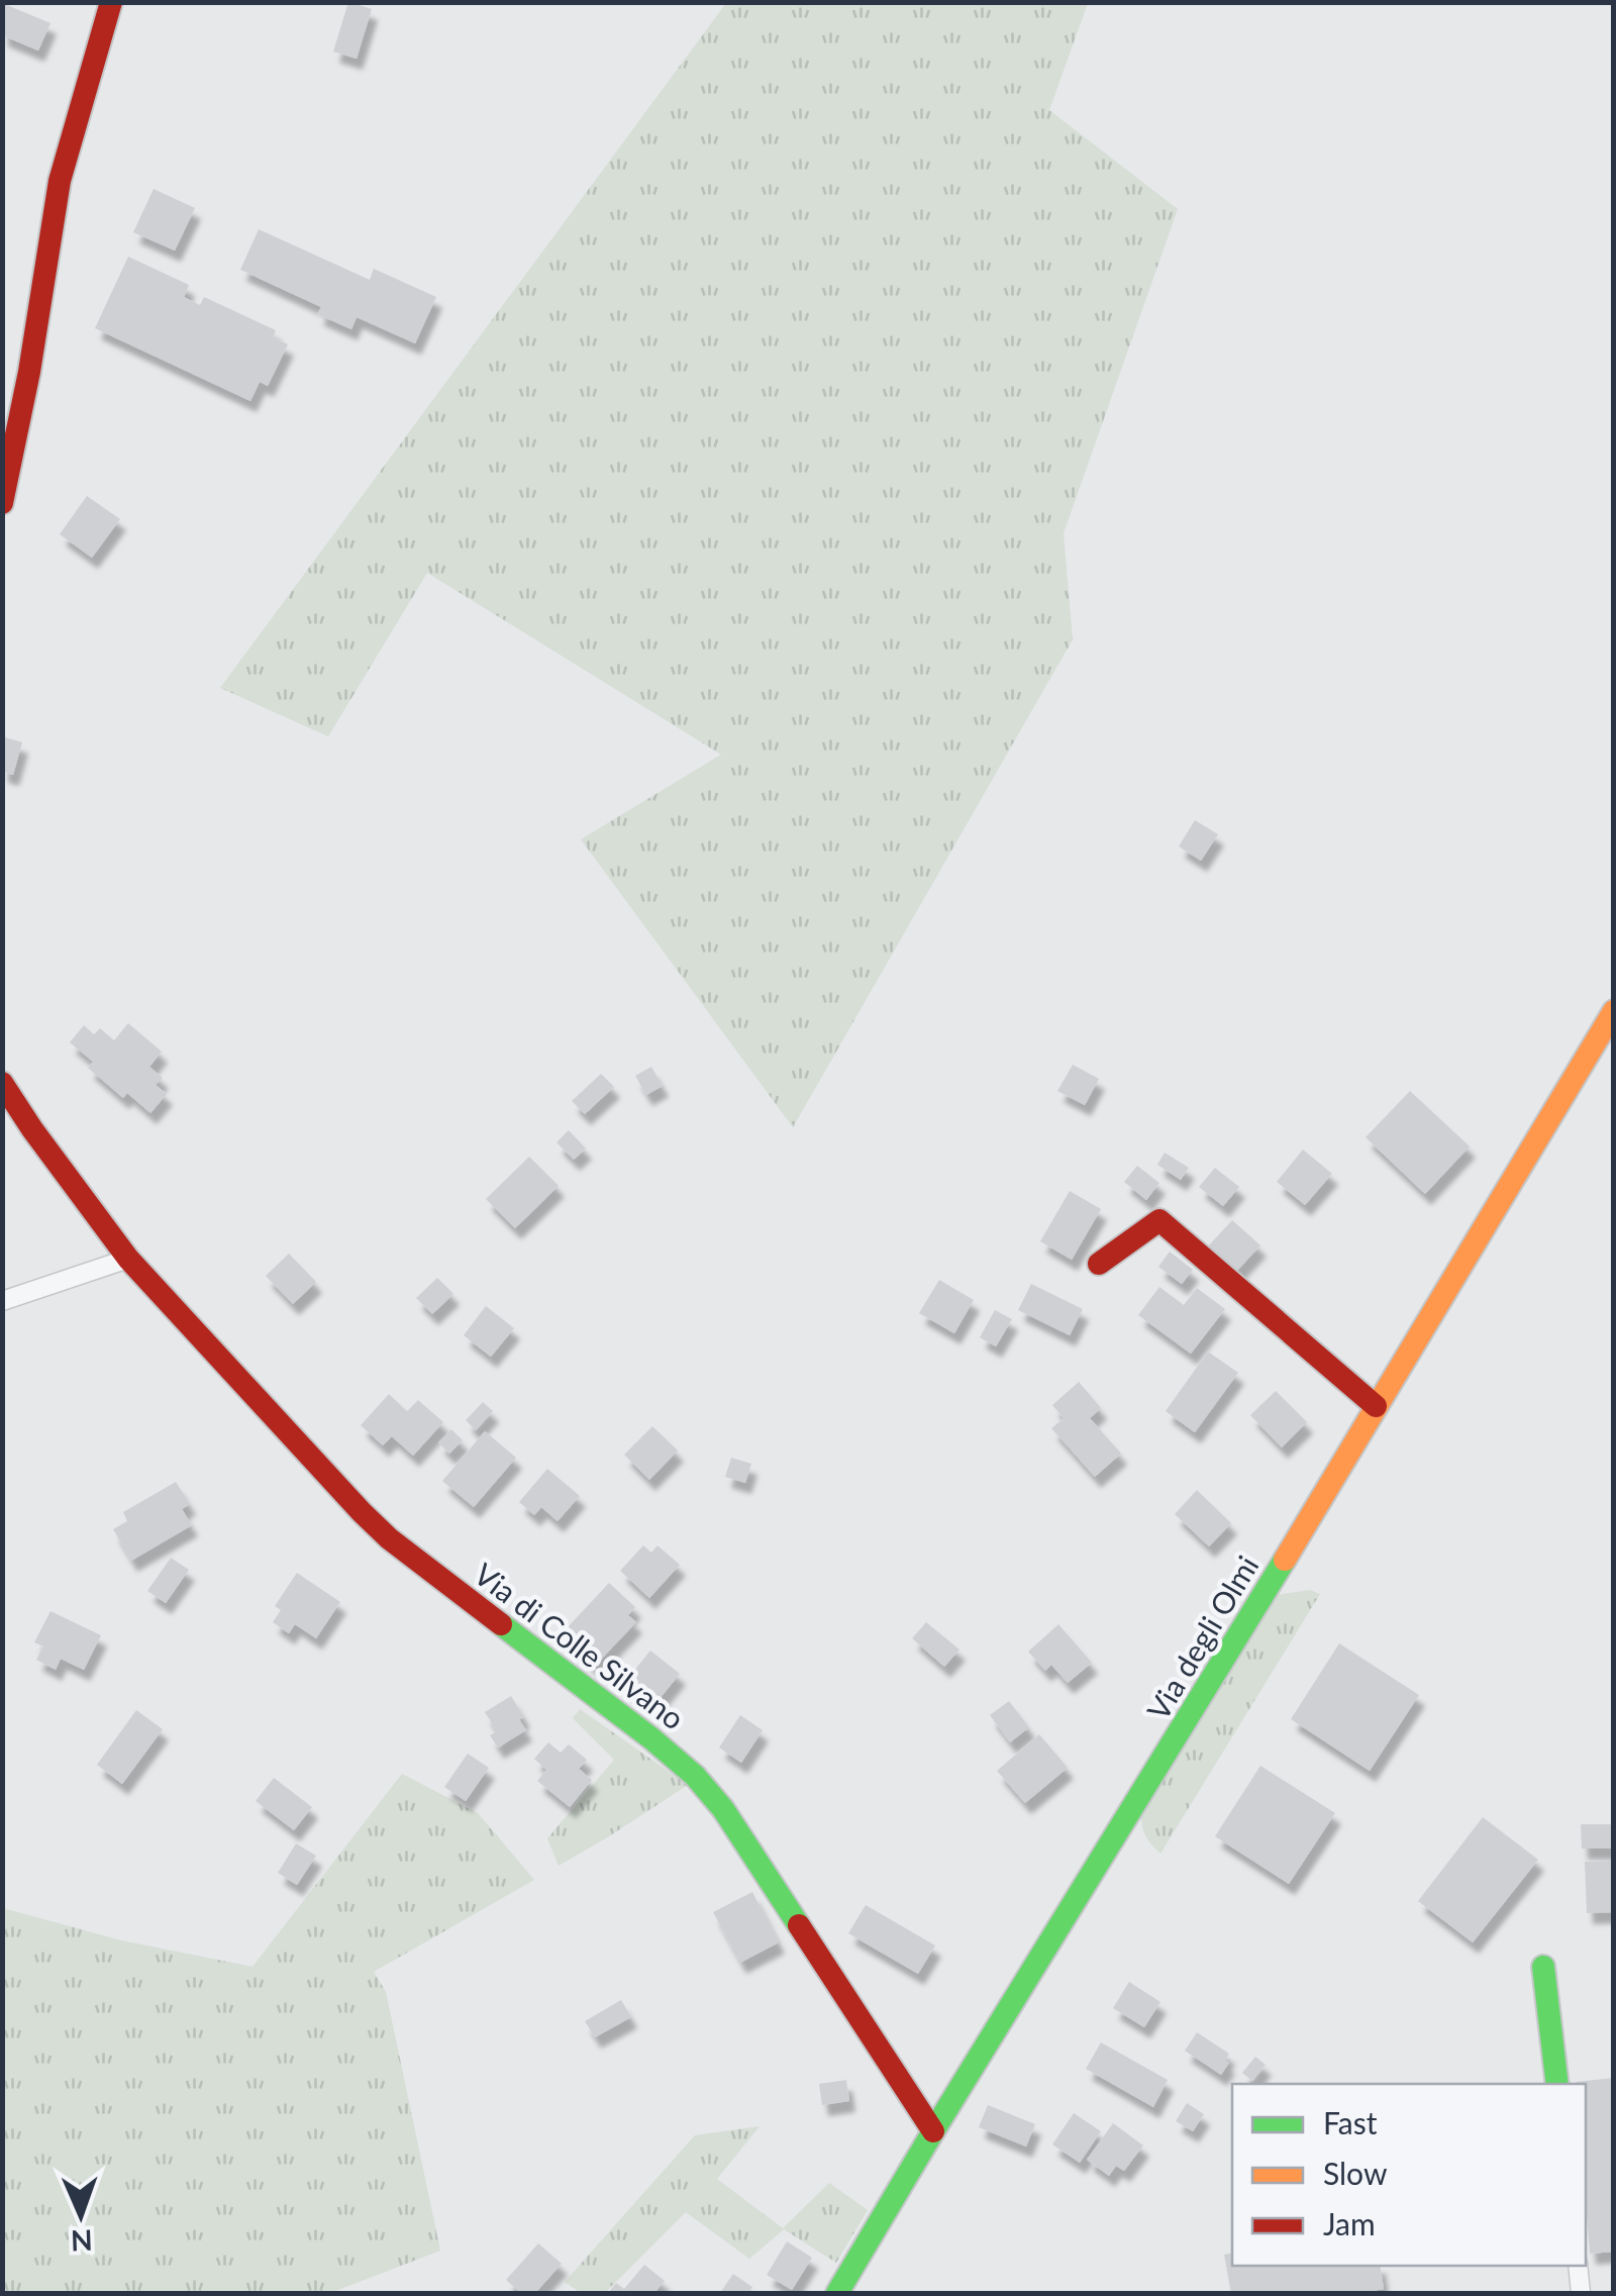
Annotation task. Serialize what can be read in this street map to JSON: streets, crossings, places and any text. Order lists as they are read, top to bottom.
{
  "streets": {
    "street": ["Via degli Olmi", "Via di Colle Silvano"]
  },
  "crossings": [
    ["Via degli Olmi", "Via di Colle Silvano"]
  ],
  "legend": ["Fast", "Slow", "Jam"],
  "north": "bottom"
}
